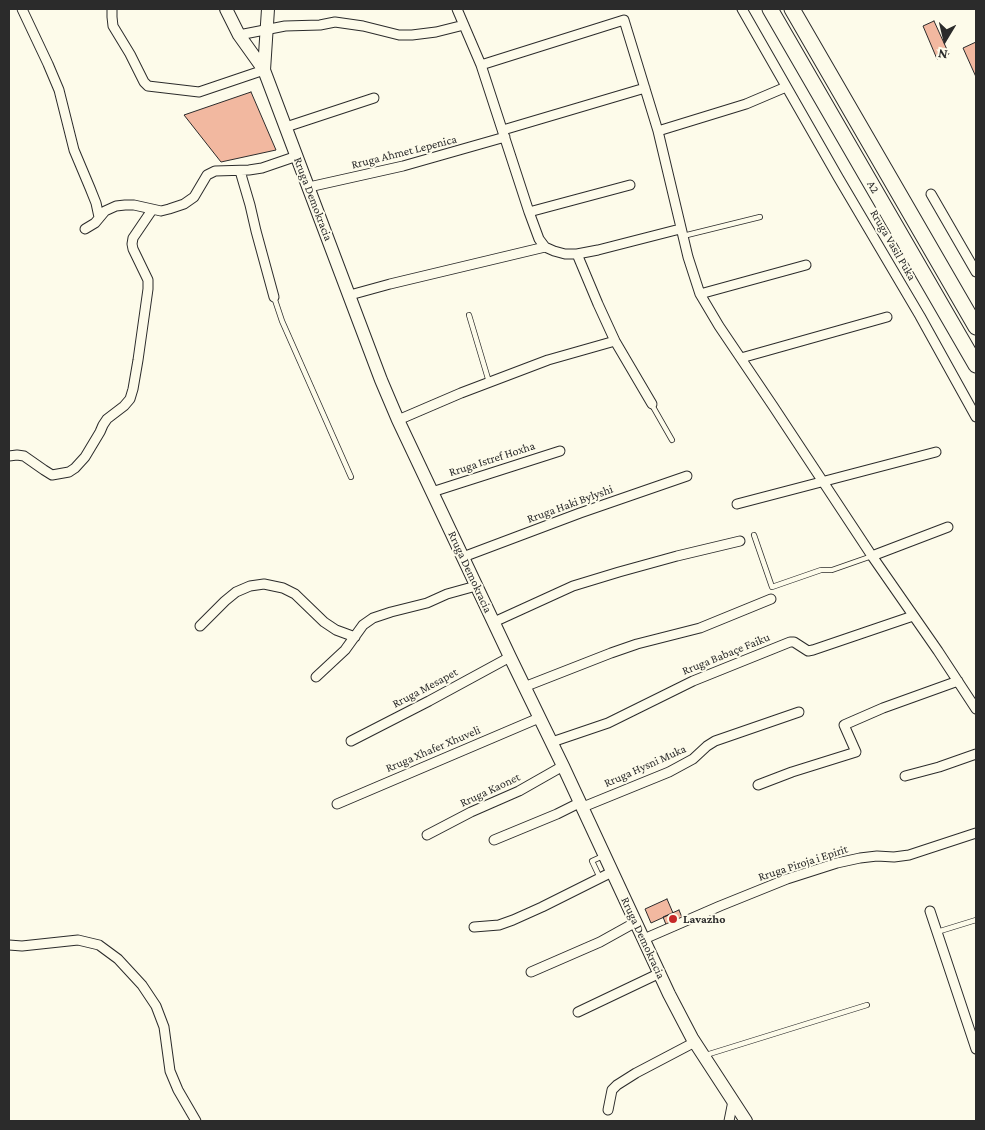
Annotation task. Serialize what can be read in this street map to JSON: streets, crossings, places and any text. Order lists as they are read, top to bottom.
{
  "streets": {
    "main road": ["A2", "Rruga Demokracia"],
    "street": [
      "Rruga Ahmet Lepenica",
      "Rruga Vasil Puka",
      "Rruga Istref Hoxha",
      "Rruga Haki Bylyshi",
      "Rruga Babaçe Faiku",
      "Rruga Mesapet",
      "Rruga Xhafer Xhuveli",
      "Rruga Hysni Muka",
      "Rruga Kaonet",
      "Rruga Piroja i Epirit"
    ]
  },
  "crossings": [
    ["Rruga Ahmet Lepenica", "Rruga Demokracia"],
    ["Rruga Demokracia", "Rruga Istref Hoxha"],
    ["Rruga Demokracia", "Rruga Haki Bylyshi"],
    ["Rruga Demokracia", "Rruga Babaçe Faiku"],
    ["Rruga Demokracia", "Rruga Mesapet"],
    ["Rruga Demokracia", "Rruga Xhafer Xhuveli"],
    ["Rruga Demokracia", "Rruga Hysni Muka"],
    ["Rruga Demokracia", "Rruga Kaonet"],
    ["Rruga Demokracia", "Rruga Piroja i Epirit"]
  ],
  "places": ["Lavazho"],
  "north": "bottom"
}
